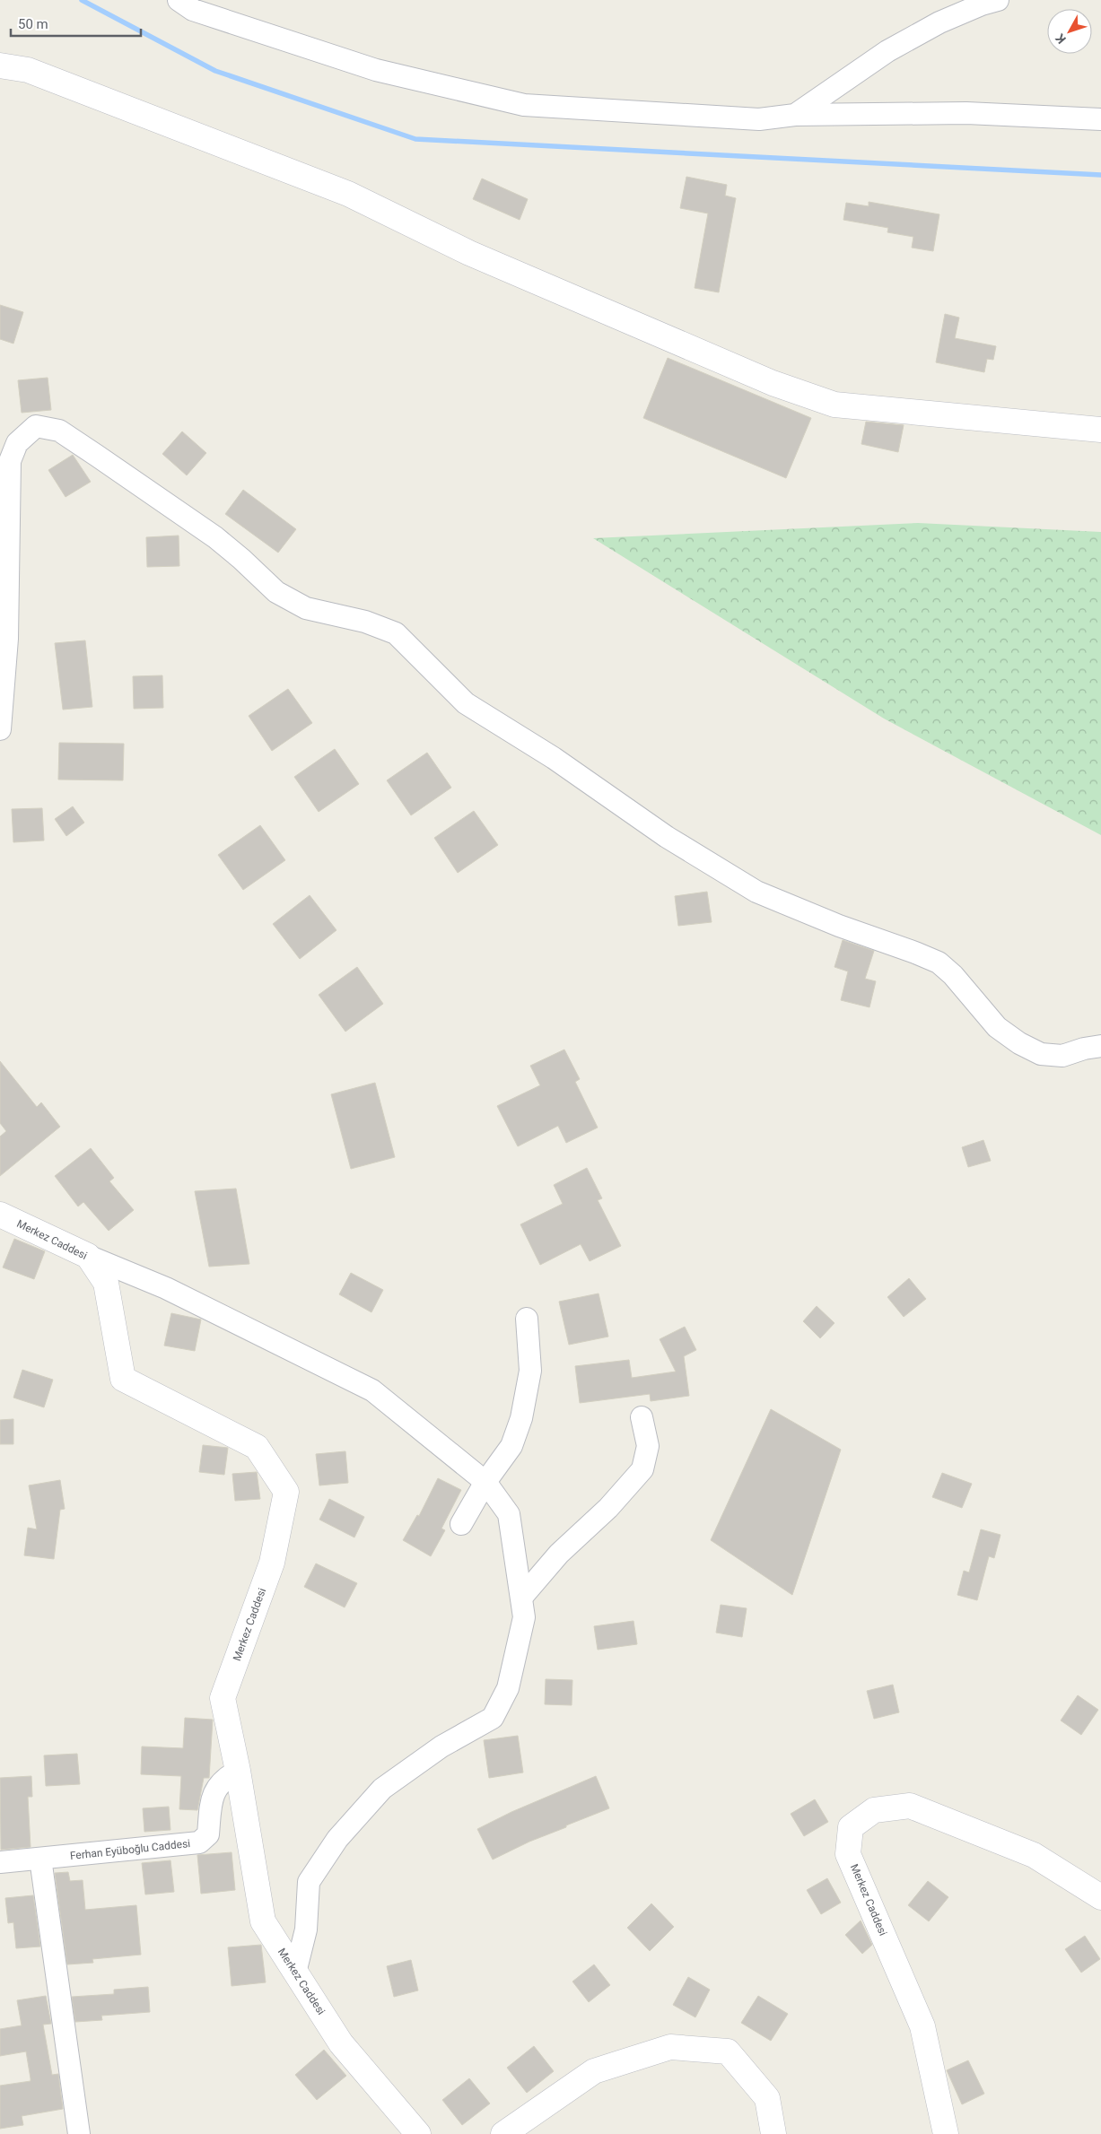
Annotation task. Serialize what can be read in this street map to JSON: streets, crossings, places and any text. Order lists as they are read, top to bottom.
{
  "streets": {
    "street": ["Merkez Caddesi", "Ferhan Eyüboğlu Caddesi"]
  },
  "crossings": [
    ["Merkez Caddesi", "Ferhan Eyüboğlu Caddesi"]
  ],
  "scale_bar": "50 m",
  "north": "bottom left"
}
